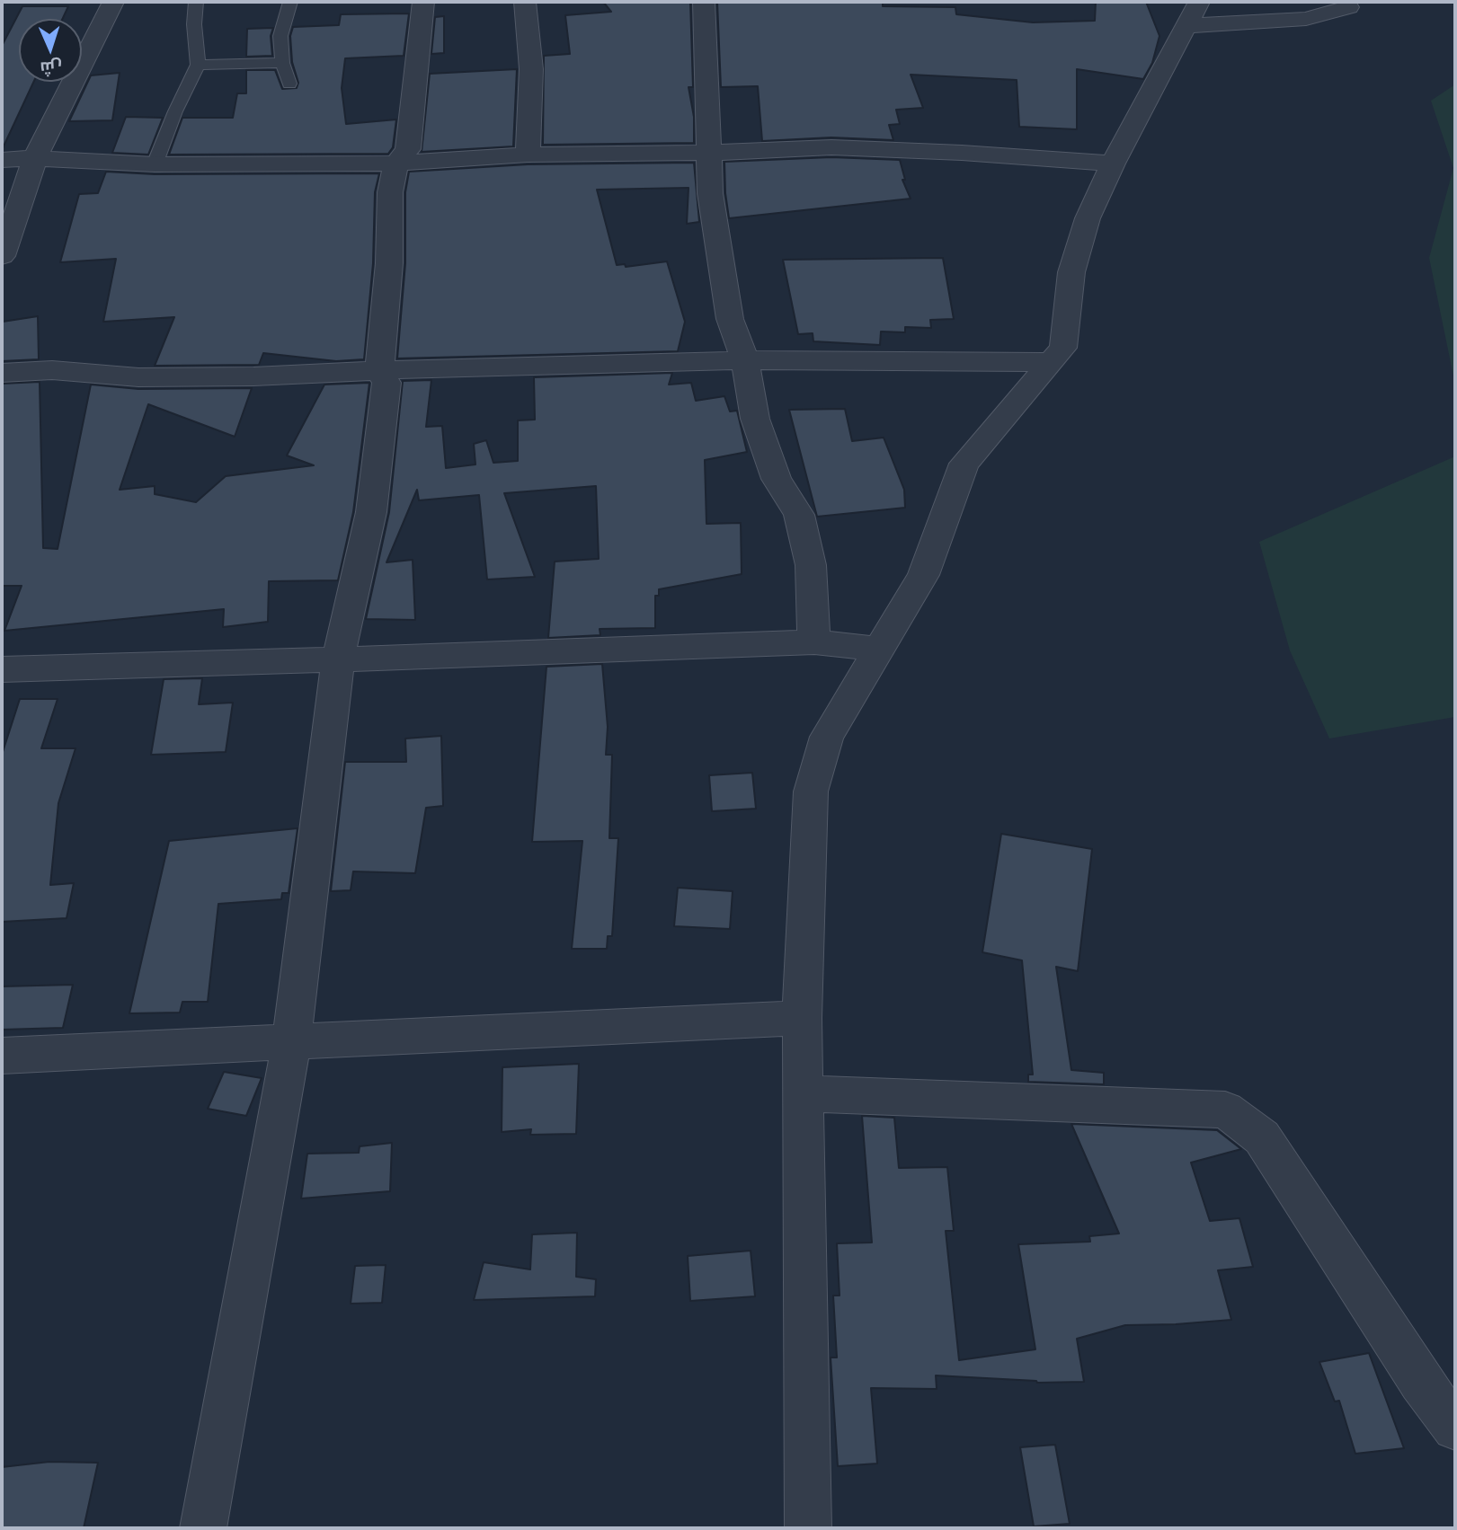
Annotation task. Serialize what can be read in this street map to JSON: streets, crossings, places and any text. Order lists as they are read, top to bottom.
{
  "north": "bottom"
}
